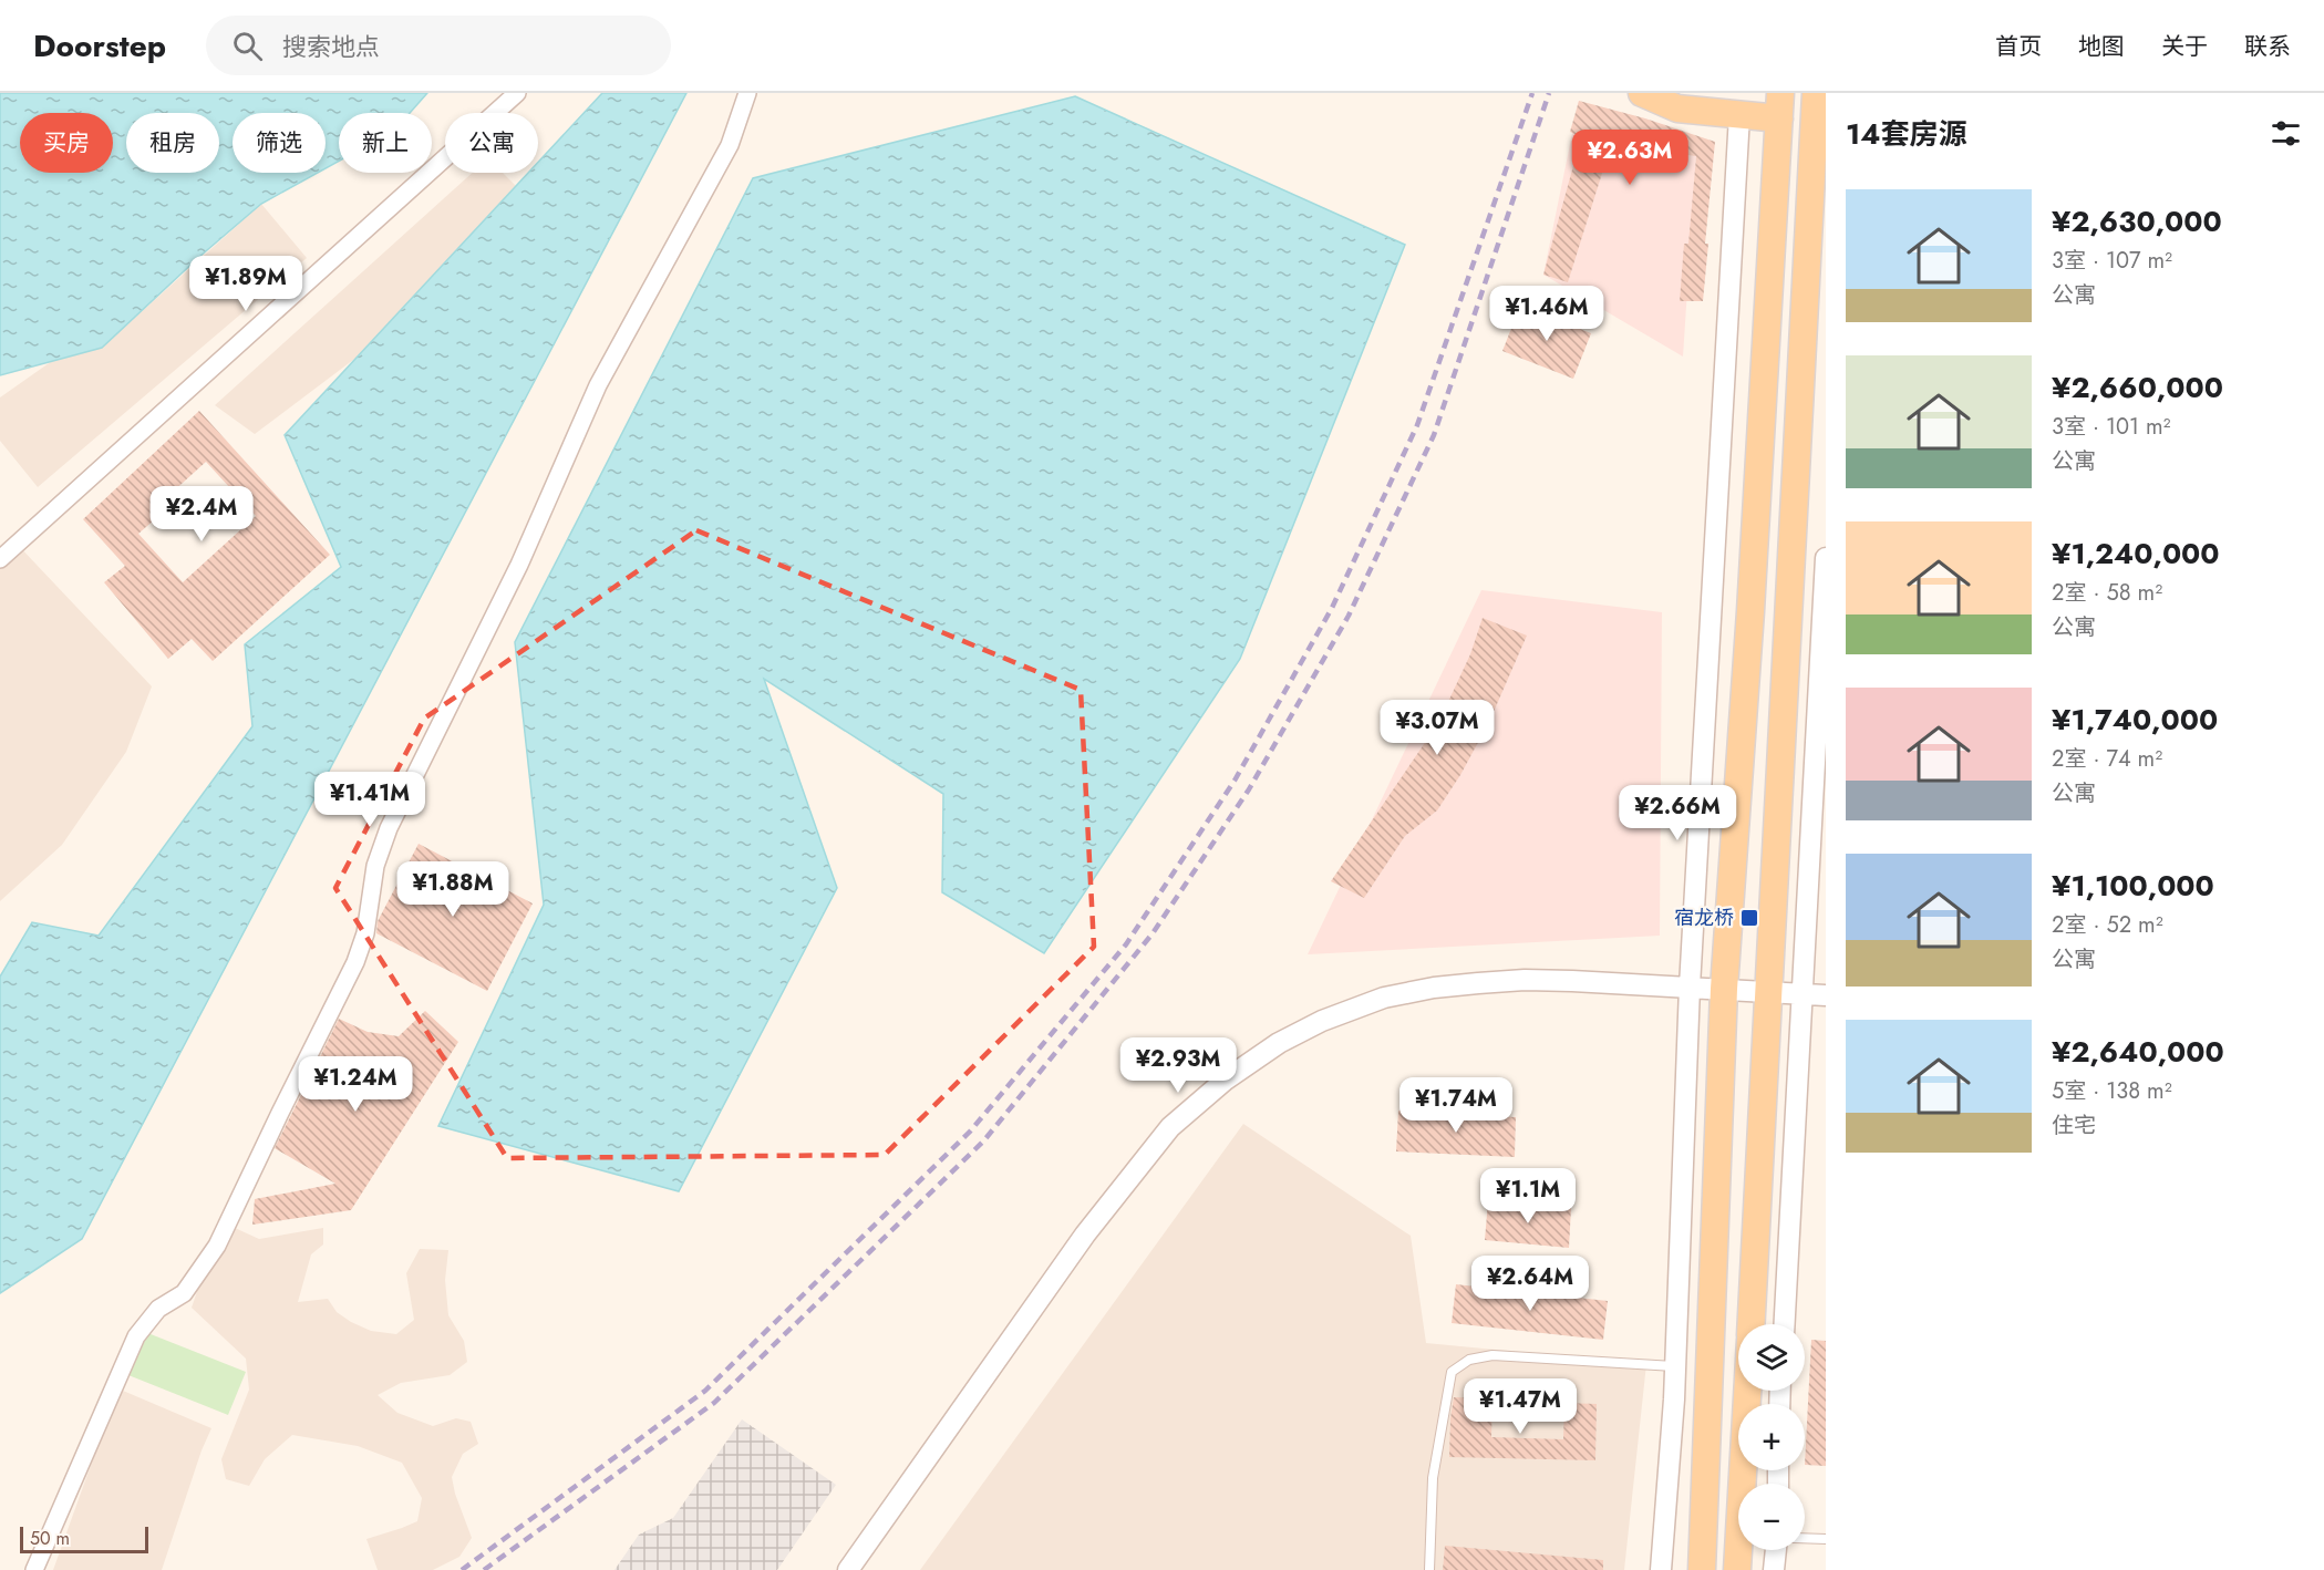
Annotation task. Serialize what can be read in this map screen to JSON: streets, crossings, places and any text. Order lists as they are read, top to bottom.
{
  "places": {
    "transit": ["宿龙桥"]
  },
  "scale_bar": "50 m",
  "page": {
    "header": "Doorstep",
    "search": "搜索地点",
    "nav": [
      "首页",
      "地图",
      "关于",
      "联系"
    ],
    "heading": "14套房源",
    "chip": [
      "买房",
      "租房",
      "筛选",
      "新上",
      "公寓"
    ],
    "price": [
      "¥2.63M",
      "¥1.89M",
      "¥1.46M",
      "¥2.4M",
      "¥3.07M",
      "¥1.41M",
      "¥2.66M",
      "¥1.88M",
      "¥2.93M",
      "¥1.24M",
      "¥1.74M",
      "¥1.1M",
      "¥2.64M",
      "¥1.47M"
    ],
    "list": [
      {
        "name": "¥2,630,000",
        "note": "3室 · 107 m² · 公寓"
      },
      {
        "name": "¥2,660,000",
        "note": "3室 · 101 m² · 公寓"
      },
      {
        "name": "¥1,240,000",
        "note": "2室 · 58 m² · 公寓"
      },
      {
        "name": "¥1,740,000",
        "note": "2室 · 74 m² · 公寓"
      },
      {
        "name": "¥1,100,000",
        "note": "2室 · 52 m² · 公寓"
      },
      {
        "name": "¥2,640,000",
        "note": "5室 · 138 m² · 住宅"
      }
    ],
    "map_buttons": ["+", "−"],
    "scale": "50 m"
  }
}
